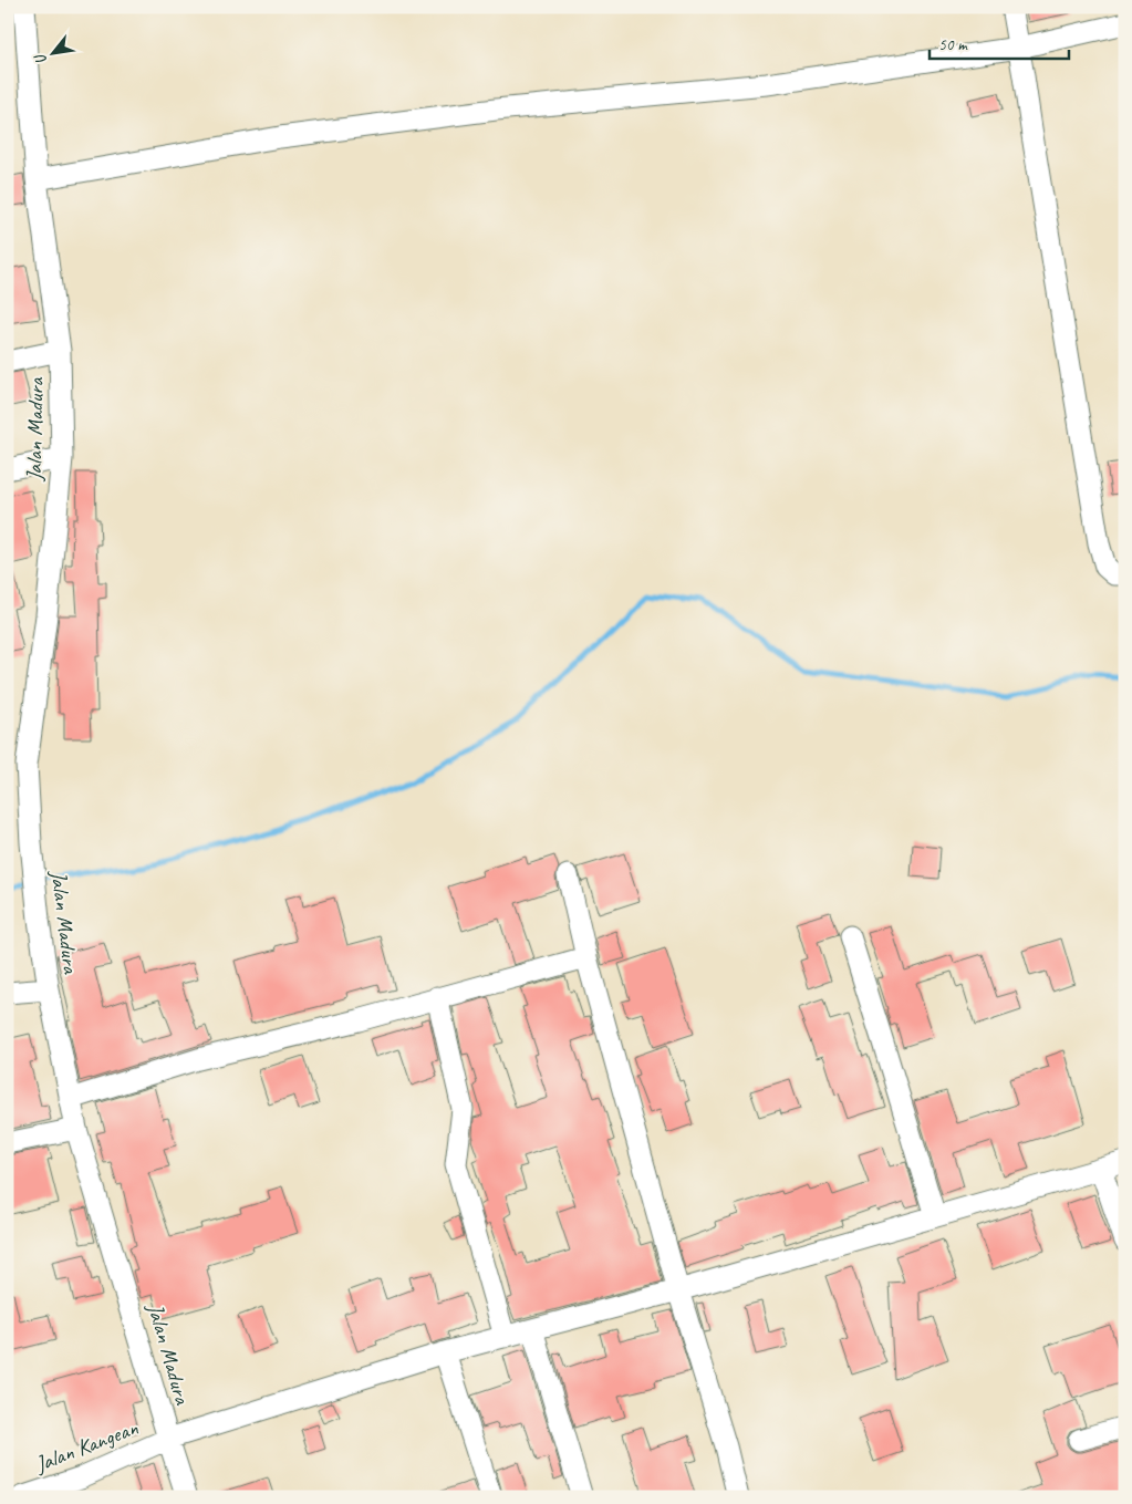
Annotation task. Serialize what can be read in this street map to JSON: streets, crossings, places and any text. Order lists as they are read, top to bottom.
{
  "streets": {
    "street": ["Jalan Madura", "Jalan Kangean"]
  },
  "crossings": [
    ["Jalan Madura", "Jalan Kangean"]
  ],
  "scale_bar": "50 m",
  "north": "bottom left"
}
